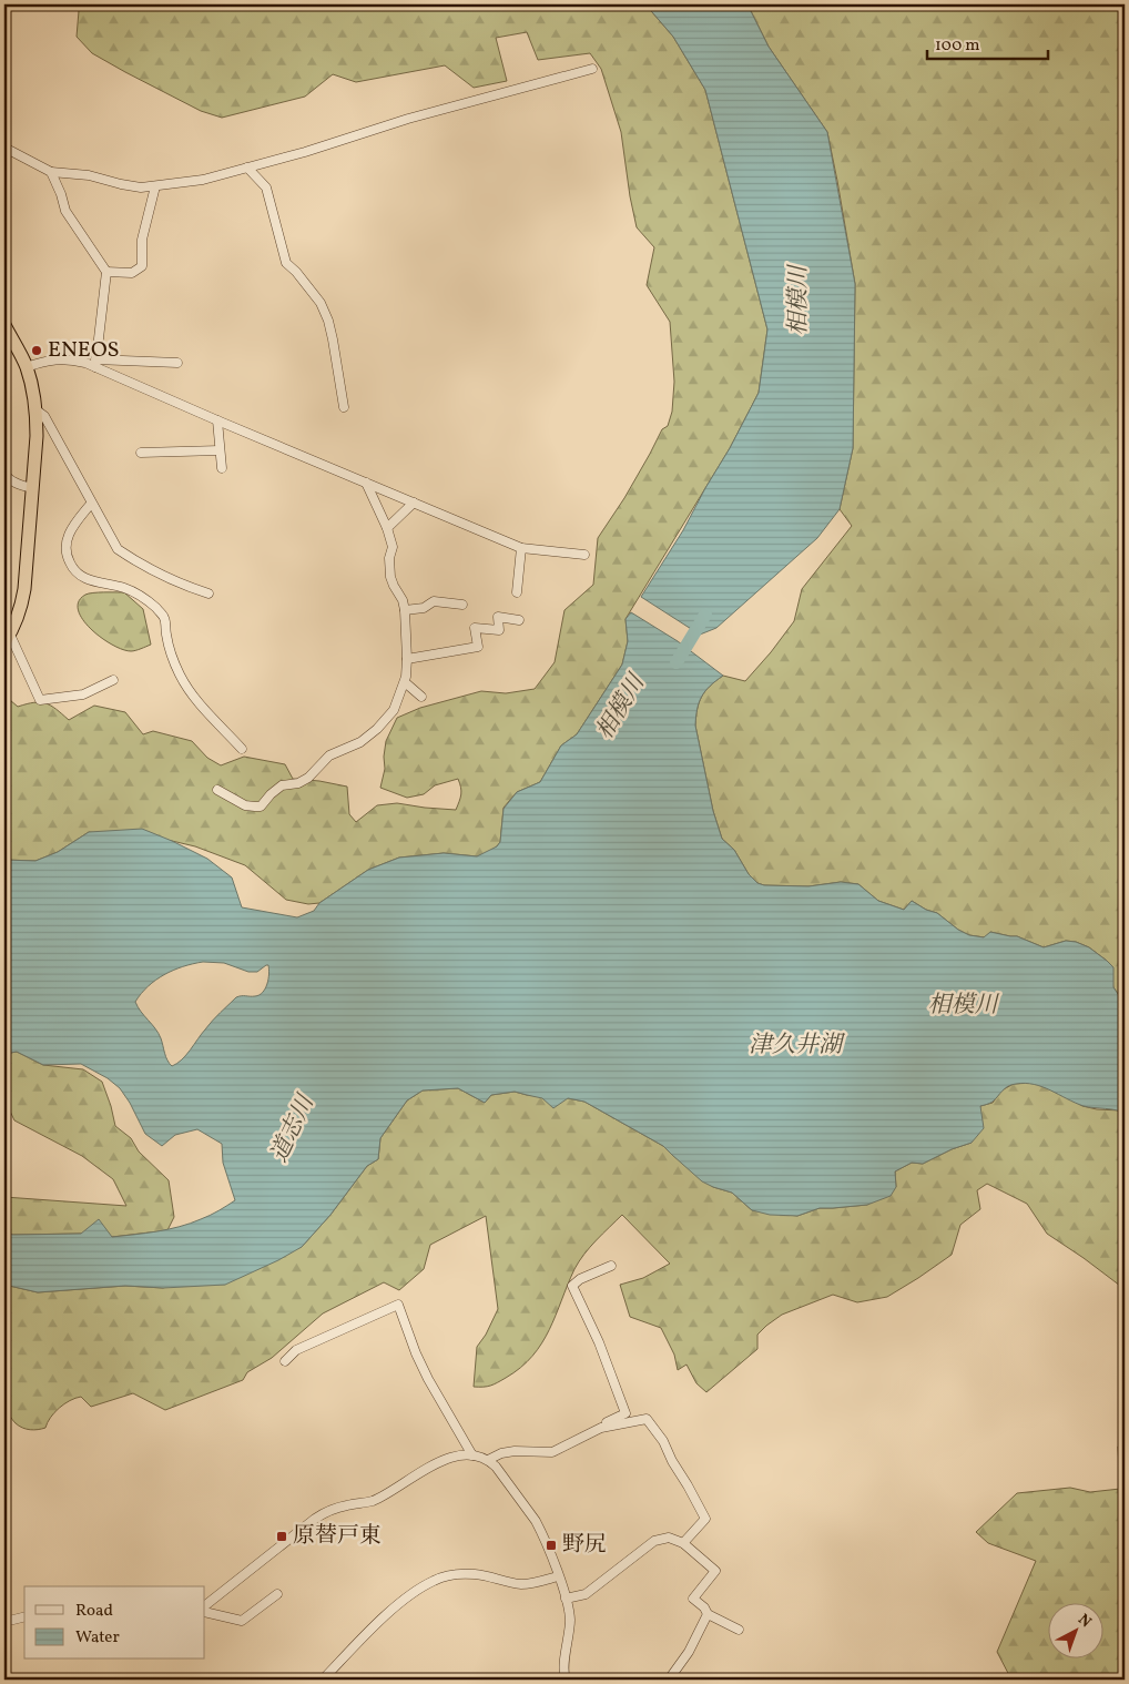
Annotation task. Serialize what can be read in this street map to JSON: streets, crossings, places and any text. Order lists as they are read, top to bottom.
{
  "water": ["相模川", "津久井湖", "道志川"],
  "places": {
    "other": ["ENEOS"],
    "transit": ["原替戸東", "野尻"]
  },
  "legend": ["Road", "Water"],
  "scale_bar": "100 m",
  "north": "top right"
}
